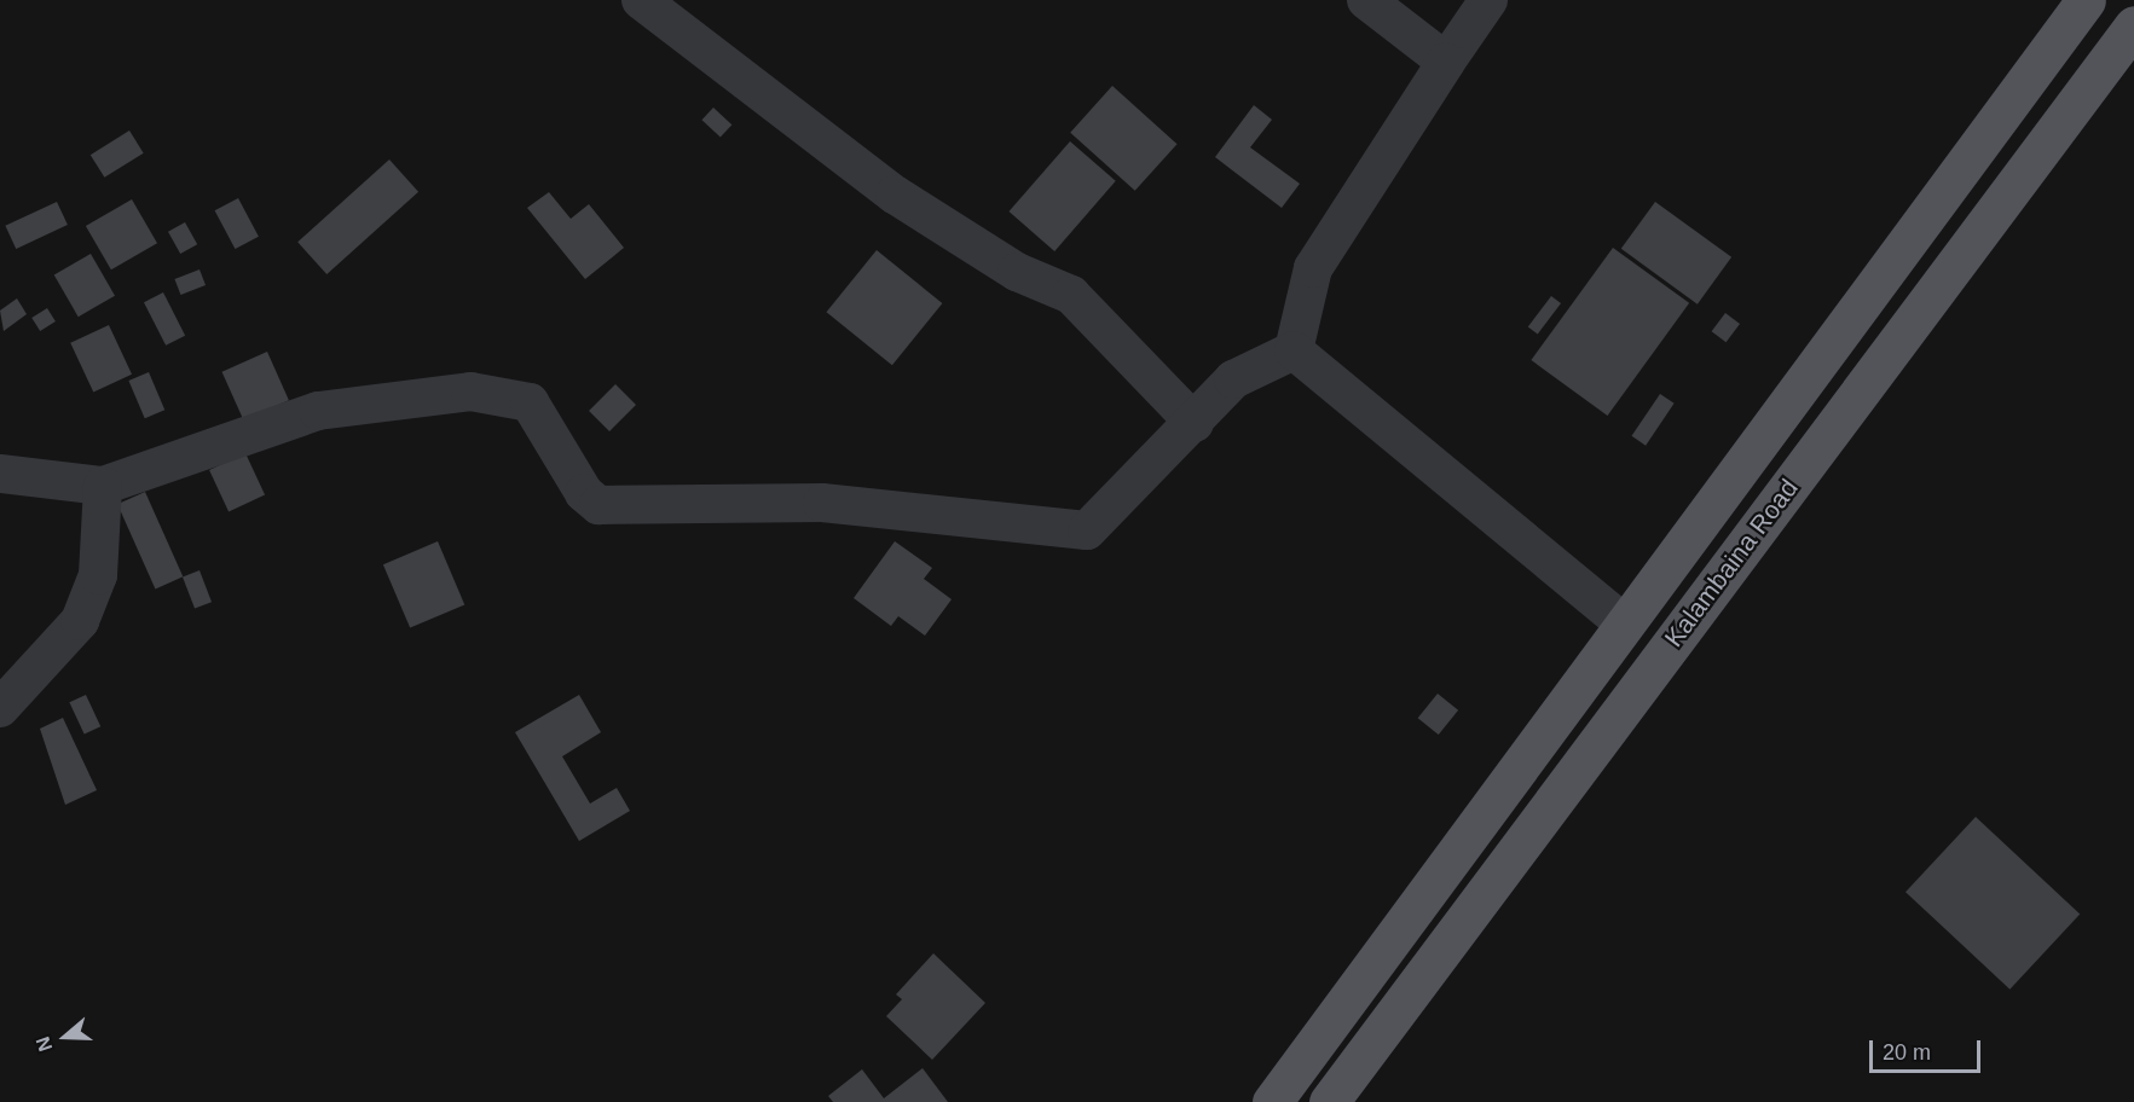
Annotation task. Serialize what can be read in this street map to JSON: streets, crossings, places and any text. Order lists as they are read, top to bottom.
{
  "streets": {
    "main road": ["Kalambaina Road"]
  },
  "scale_bar": "20 m",
  "north": "left"
}
